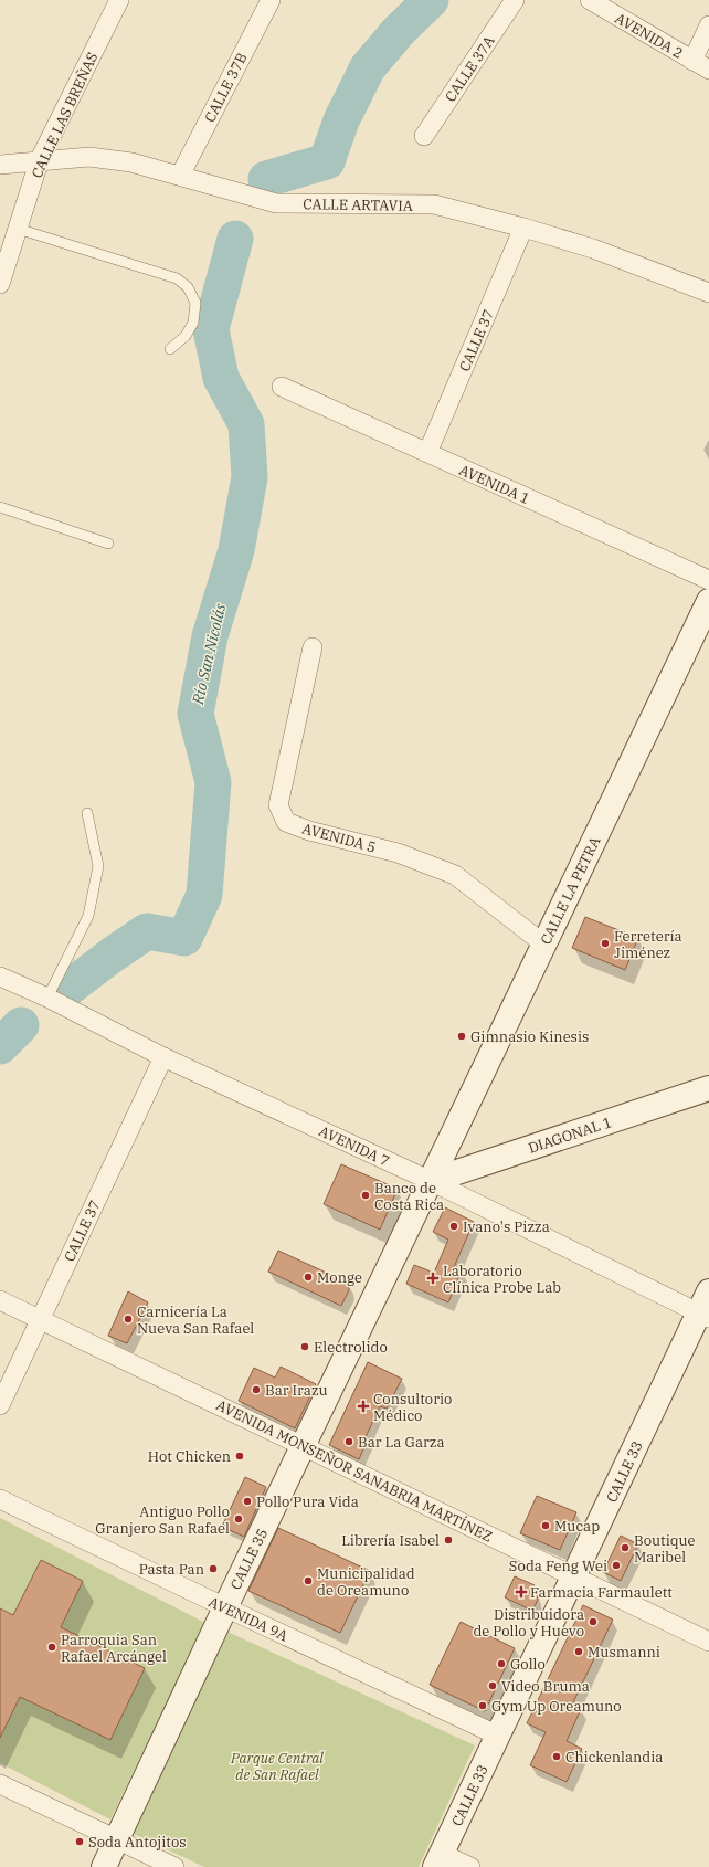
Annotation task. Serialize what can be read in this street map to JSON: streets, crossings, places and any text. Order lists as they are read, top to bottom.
{
  "streets": {
    "main road": [
      "CALLE LA PETRA",
      "DIAGONAL 1",
      "CALLE 33",
      "CALLE 35"
    ],
    "street": [
      "AVENIDA 2",
      "CALLE 37A",
      "CALLE 37B",
      "CALLE LAS BREÑAS",
      "CALLE ARTAVIA",
      "CALLE 37",
      "AVENIDA 1",
      "AVENIDA 5",
      "AVENIDA 7",
      "AVENIDA MONSEÑOR SANABRIA MARTÍNEZ",
      "AVENIDA 9A"
    ]
  },
  "crossings": [
    ["CALLE 37B", "CALLE ARTAVIA"],
    ["CALLE LAS BREÑAS", "CALLE ARTAVIA"],
    ["CALLE ARTAVIA", "CALLE 37"],
    ["CALLE 37", "AVENIDA 1"],
    ["CALLE 37", "AVENIDA 7"],
    ["CALLE 37", "AVENIDA MONSEÑOR SANABRIA MARTÍNEZ"],
    ["AVENIDA 5", "CALLE LA PETRA"],
    ["CALLE LA PETRA", "DIAGONAL 1"],
    ["CALLE LA PETRA", "AVENIDA 7"],
    ["CALLE LA PETRA", "CALLE 35"],
    ["DIAGONAL 1", "AVENIDA 7"],
    ["DIAGONAL 1", "CALLE 35"],
    ["AVENIDA 7", "CALLE 33"],
    ["AVENIDA 7", "CALLE 35"],
    ["AVENIDA MONSEÑOR SANABRIA MARTÍNEZ", "CALLE 33"],
    ["AVENIDA MONSEÑOR SANABRIA MARTÍNEZ", "CALLE 35"],
    ["CALLE 33", "AVENIDA 9A"],
    ["CALLE 35", "AVENIDA 9A"]
  ],
  "water": ["Río San Nicolás"],
  "parks": ["Parque Central de San Rafael"],
  "places": {
    "other": [
      "Ferretería Jiménez",
      "Gimnasio Kinesis",
      "Banco de Costa Rica",
      "Ivano's Pizza",
      "Monge",
      "Carnicería La Nueva San Rafael",
      "Electrolido",
      "Bar Irazu",
      "Bar La Garza",
      "Hot Chicken",
      "Pollo Pura Vida",
      "Antiguo Pollo Granjero San Rafael",
      "Mucap",
      "Librería Isabel",
      "Boutique Maribel",
      "Soda Feng Wei",
      "Pasta Pan",
      "Municipalidad de Oreamuno",
      "Distribuidora de Pollo y Huevo",
      "Parroquia San Rafael Arcángel",
      "Musmanni",
      "Gollo",
      "Video Bruma",
      "Gym Up Oreamuno",
      "Chickenlandia",
      "Soda Antojitos"
    ],
    "health": ["Laboratorio Clínica Probe Lab", "Consultorio Médico", "Farmacia Farmaulett"]
  }
}
